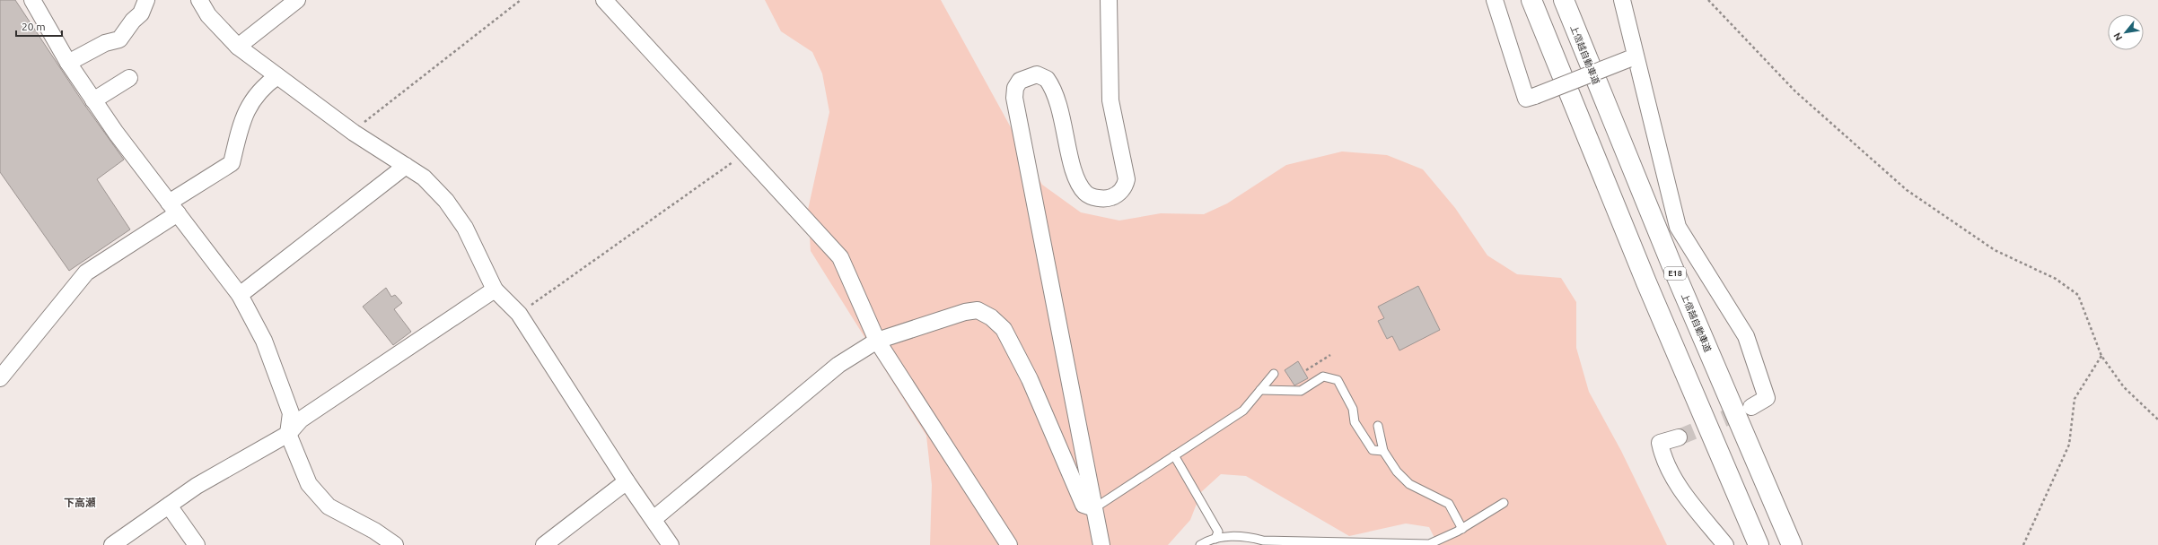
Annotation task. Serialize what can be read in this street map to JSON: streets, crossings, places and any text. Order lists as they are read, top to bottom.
{
  "streets": {
    "highway": ["上信越自動車道", "E18"]
  },
  "districts": ["下高瀬"],
  "scale_bar": "20 m",
  "north": "bottom left"
}
